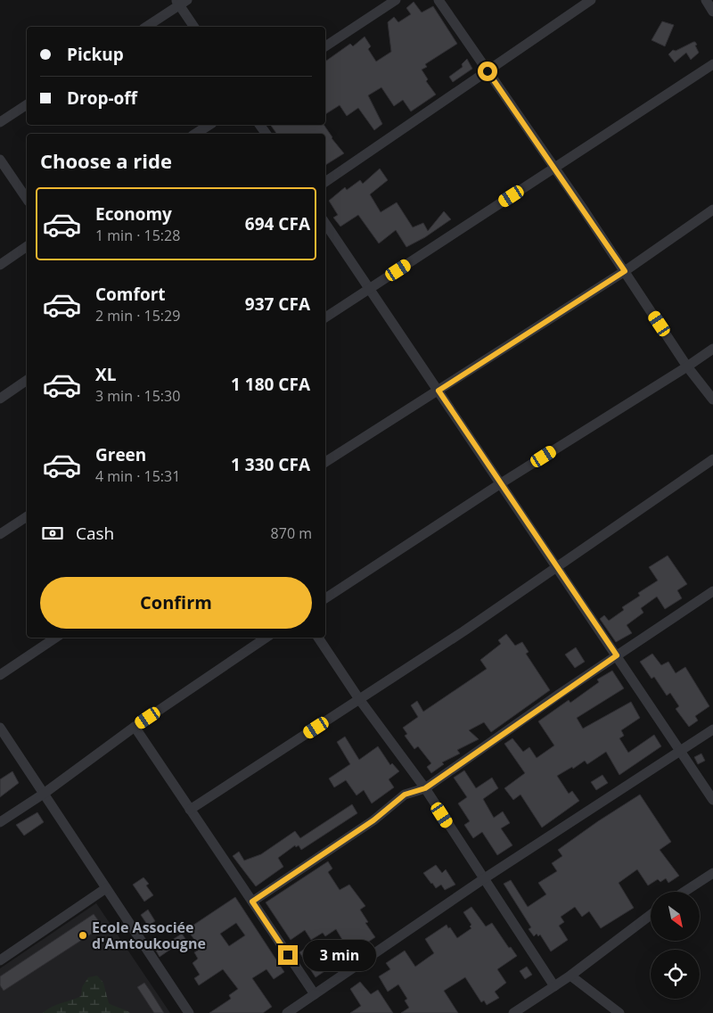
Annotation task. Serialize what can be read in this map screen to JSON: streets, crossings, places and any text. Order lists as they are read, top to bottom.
{
  "places": ["Ecole Associée d'Amtoukougne"],
  "north": "bottom right",
  "page": {
    "banner": ["Pickup", "Drop-off"],
    "heading": "Choose a ride",
    "list": [
      {
        "name": "Economy",
        "note": "1 min · 15:28",
        "value": "694 CFA"
      },
      {
        "name": "Comfort",
        "note": "2 min · 15:29",
        "value": "937 CFA"
      },
      {
        "name": "XL",
        "note": "3 min · 15:30",
        "value": "1 180 CFA"
      },
      {
        "name": "Green",
        "note": "4 min · 15:31",
        "value": "1 330 CFA"
      }
    ],
    "pay": ["Cash", "870 m"],
    "buttons": "Confirm",
    "bubble": "3 min"
  }
}
